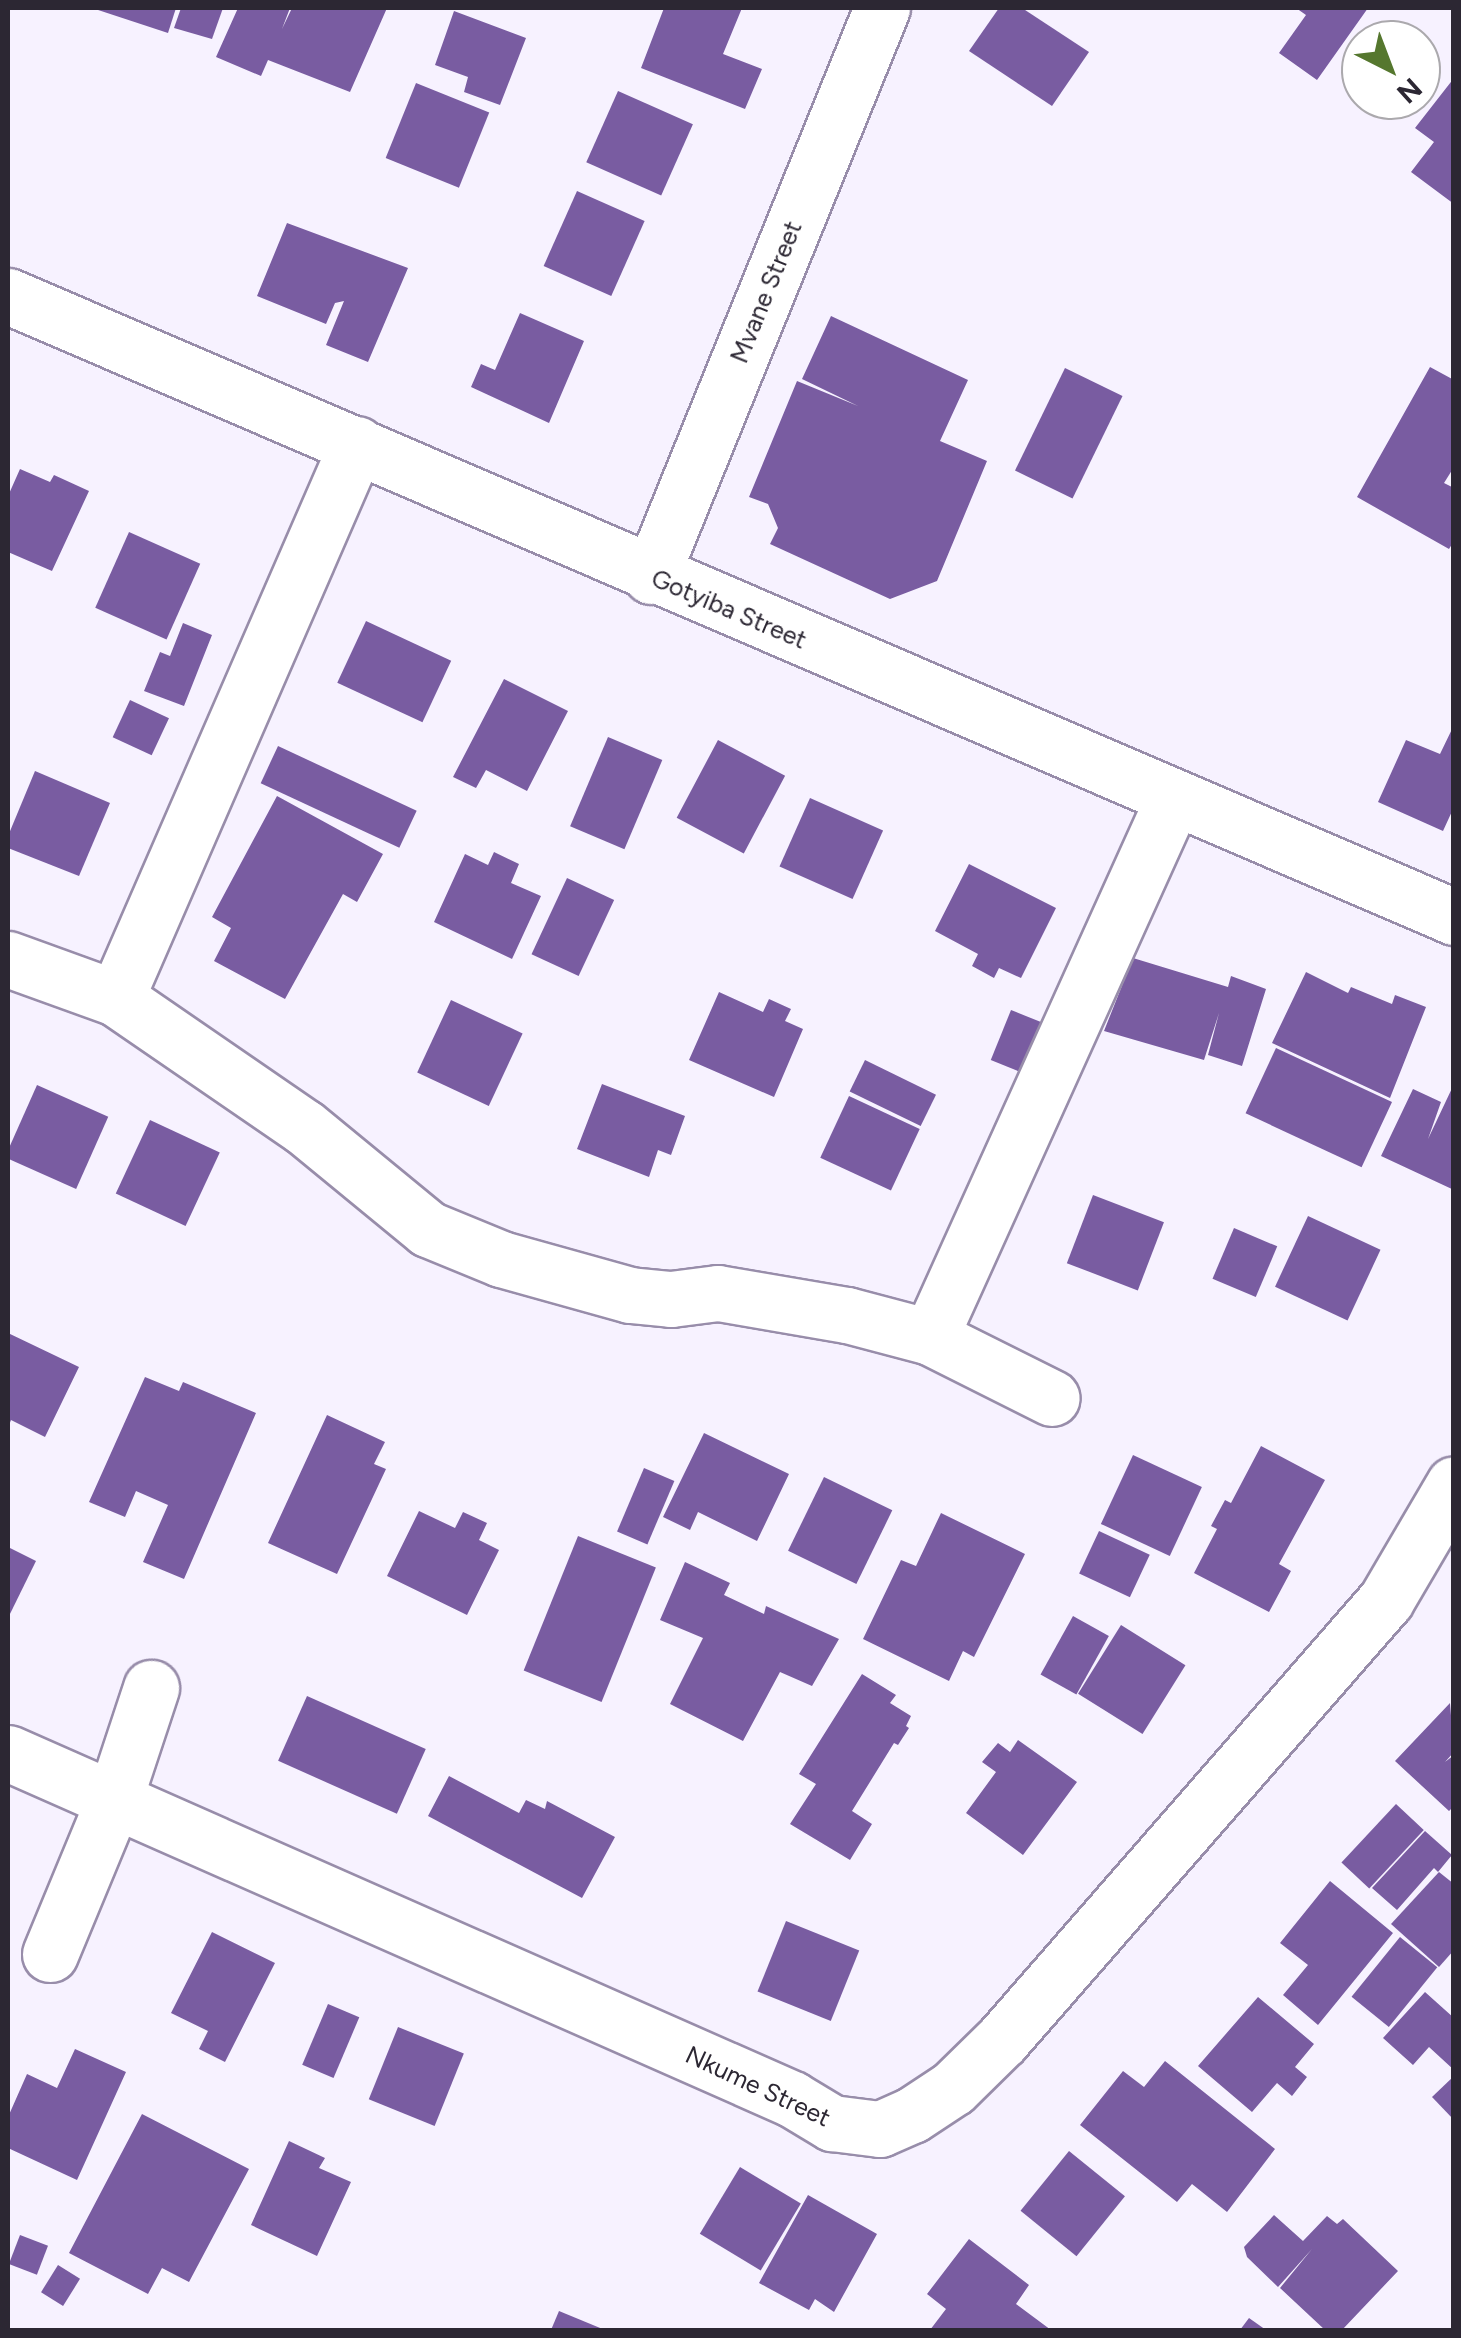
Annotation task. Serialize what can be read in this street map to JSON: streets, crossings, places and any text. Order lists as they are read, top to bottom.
{
  "streets": {
    "street": ["Mvane Street", "Gotyiba Street", "Nkume Street"]
  },
  "crossings": [
    ["Mvane Street", "Gotyiba Street"]
  ],
  "north": "bottom right"
}
